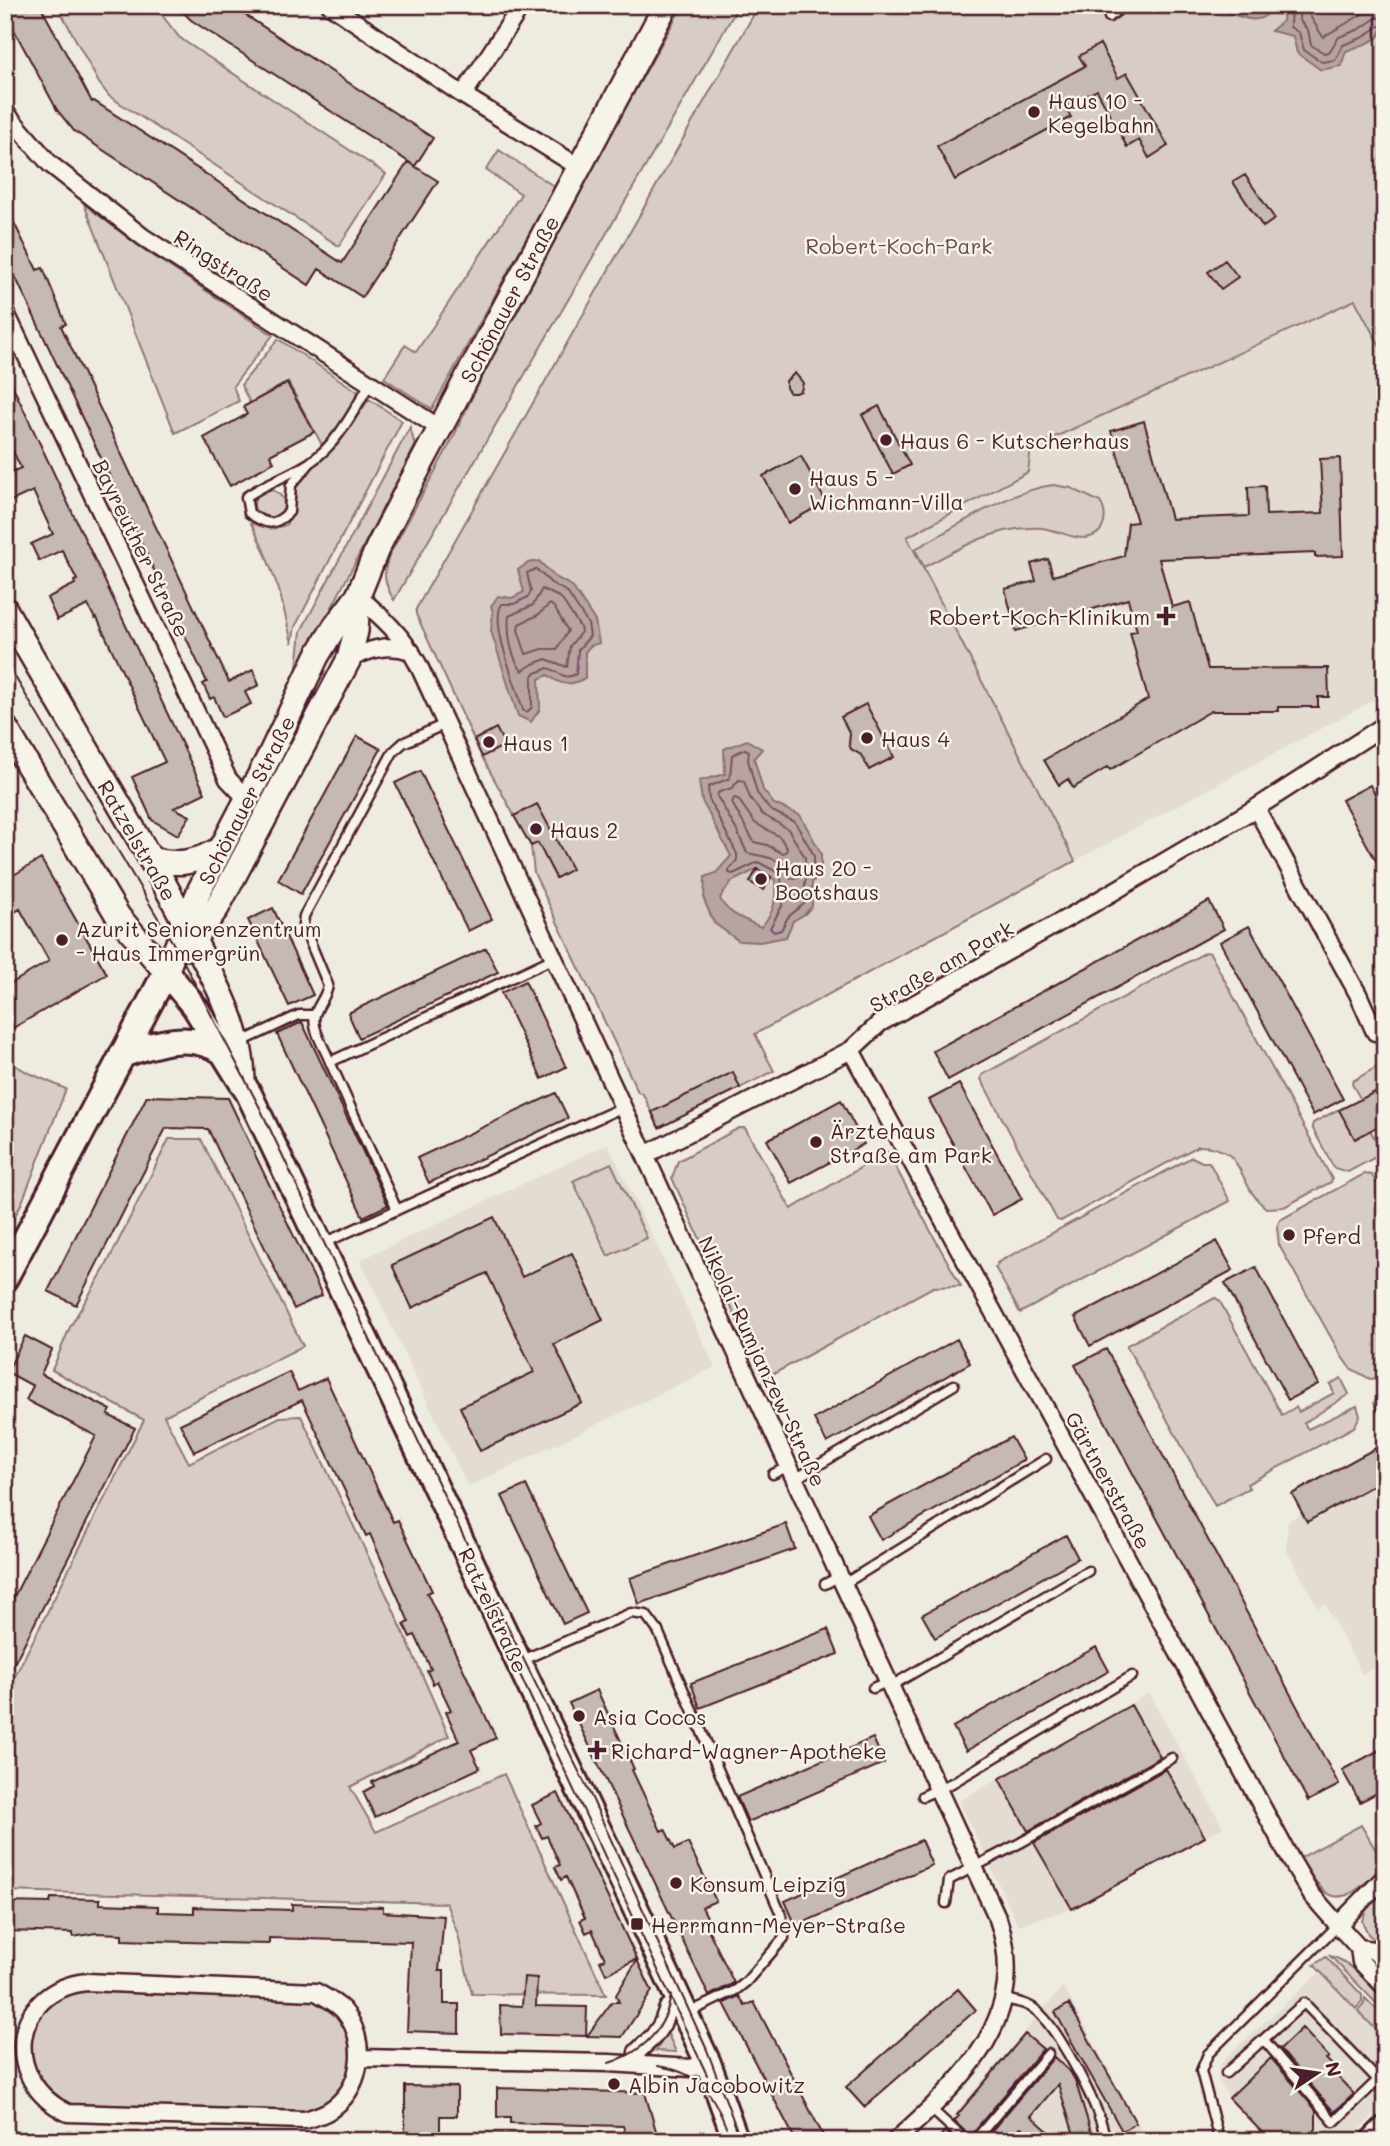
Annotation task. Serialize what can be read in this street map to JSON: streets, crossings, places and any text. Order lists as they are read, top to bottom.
{
  "streets": {
    "main road": ["Schönauer Straße", "Ratzelstraße"],
    "street": [
      "Ringstraße",
      "Bayreuther Straße",
      "Straße am Park",
      "Nikolai-Rumjanzew-Straße",
      "Gärtnerstraße"
    ]
  },
  "crossings": [
    ["Ringstraße", "Schönauer Straße"],
    ["Schönauer Straße", "Bayreuther Straße"],
    ["Schönauer Straße", "Ratzelstraße"],
    ["Schönauer Straße", "Nikolai-Rumjanzew-Straße"],
    ["Straße am Park", "Nikolai-Rumjanzew-Straße"],
    ["Straße am Park", "Gärtnerstraße"]
  ],
  "parks": ["Robert-Koch-Park"],
  "places": {
    "other": [
      "Haus 10 - Kegelbahn",
      "Haus 6 - Kutscherhaus",
      "Haus 5 - Wichmann-Villa",
      "Haus 4",
      "Haus 1",
      "Haus 2",
      "Haus 20 - Bootshaus",
      "Azurit Seniorenzentrum - Haus Immergrün",
      "Ärztehaus Straße am Park",
      "Pferd",
      "Asia Cocos",
      "Konsum Leipzig",
      "Albin Jacobowitz"
    ],
    "health": ["Robert-Koch-Klinikum", "Richard-Wagner-Apotheke"],
    "transit": ["Herrmann-Meyer-Straße"]
  },
  "north": "right"
}
